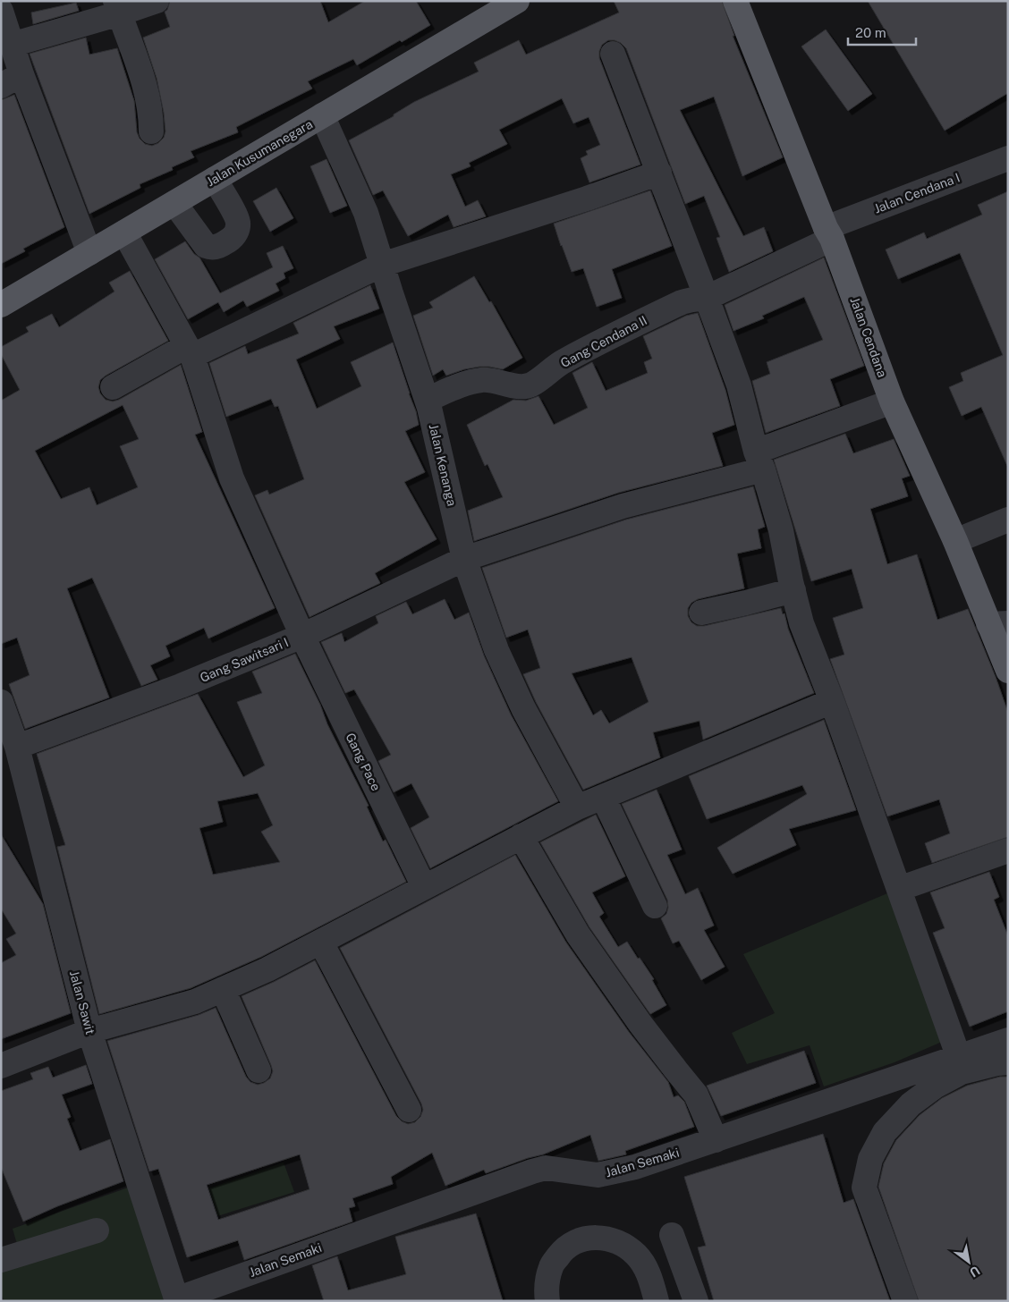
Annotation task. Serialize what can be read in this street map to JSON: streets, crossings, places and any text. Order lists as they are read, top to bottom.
{
  "streets": {
    "main road": ["Jalan Kusumanegara", "Jalan Cendana"],
    "street": [
      "Jalan Cendana I",
      "Gang Cendana II",
      "Jalan Kenanga",
      "Gang Sawitsari I",
      "Gang Pace",
      "Jalan Sawit",
      "Jalan Semaki"
    ]
  },
  "crossings": [
    ["Jalan Kusumanegara", "Jalan Kenanga"],
    ["Jalan Kusumanegara", "Gang Pace"],
    ["Jalan Cendana I", "Jalan Cendana"],
    ["Jalan Cendana I", "Gang Cendana II"],
    ["Jalan Cendana", "Gang Sawitsari I"],
    ["Gang Cendana II", "Jalan Kenanga"],
    ["Jalan Kenanga", "Gang Sawitsari I"],
    ["Gang Sawitsari I", "Gang Pace"],
    ["Gang Sawitsari I", "Jalan Sawit"],
    ["Jalan Sawit", "Jalan Semaki"]
  ],
  "scale_bar": "20 m",
  "north": "bottom right"
}
